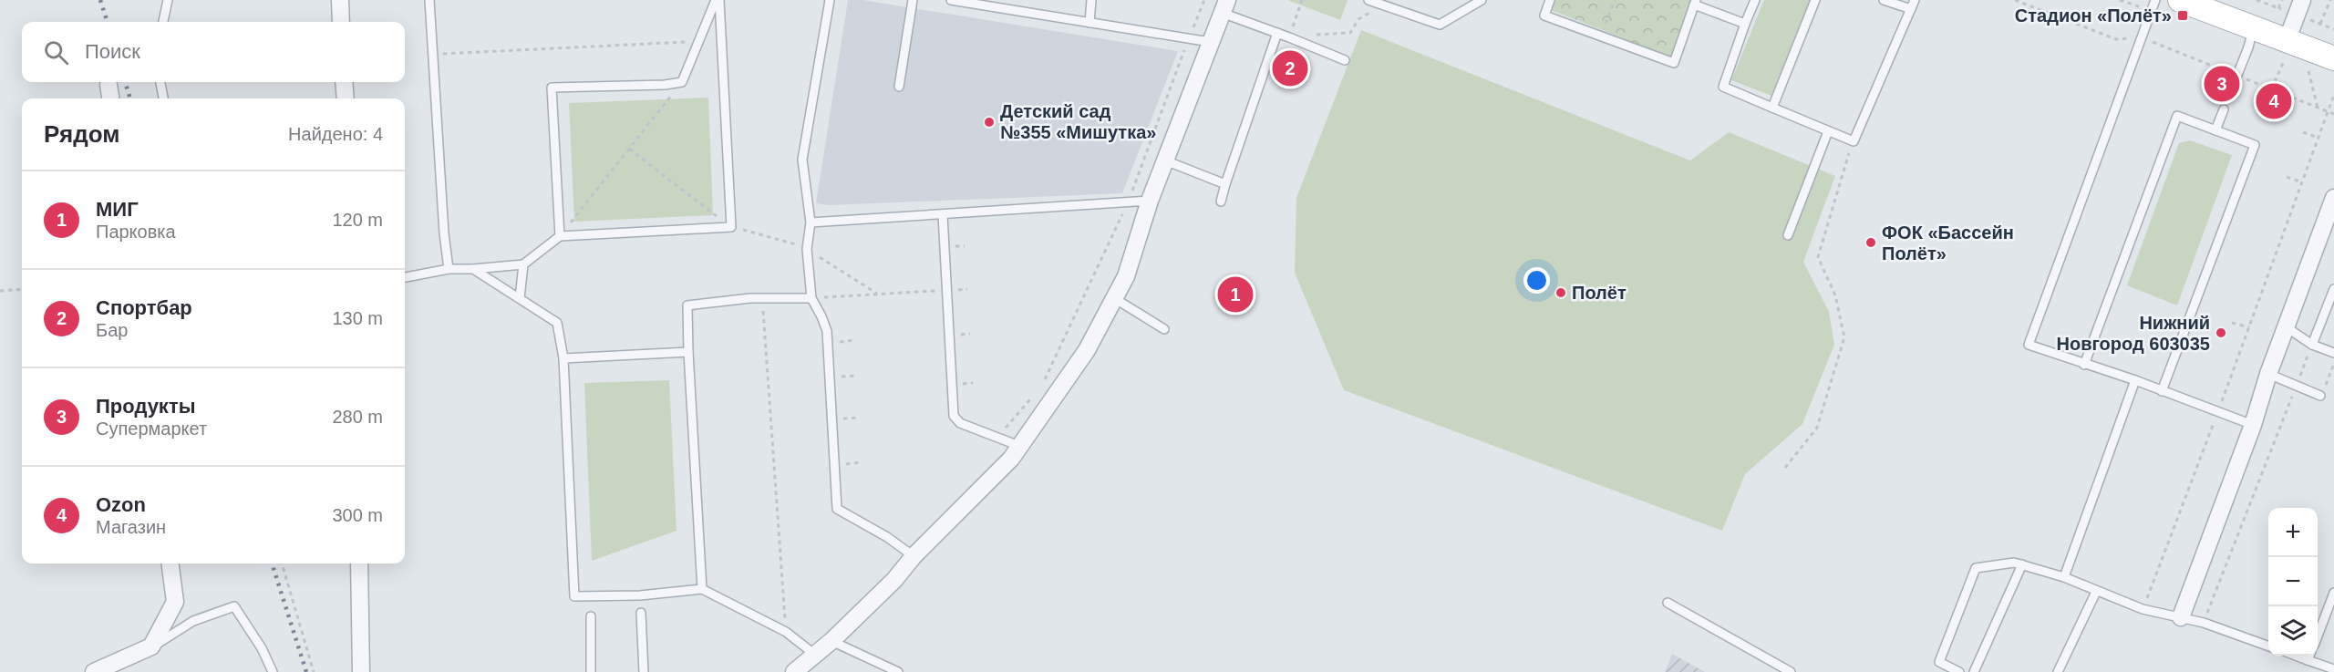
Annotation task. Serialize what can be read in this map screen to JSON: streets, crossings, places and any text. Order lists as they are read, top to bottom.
{
  "places": {
    "transit": ["Стадион «Полёт»"],
    "other": [
      "Детский сад №355 «Мишутка»",
      "ФОК «Бассейн Полёт»",
      "Полёт",
      "Нижний Новгород 603035"
    ]
  },
  "page": {
    "search": "Поиск",
    "pins": [
      "2",
      "3",
      "4",
      "1"
    ],
    "heading": ["Рядом", "Найдено: 4"],
    "list": [
      {
        "mark": "1",
        "name": "МИГ",
        "note": "Парковка",
        "value": "120 m"
      },
      {
        "mark": "2",
        "name": "Спортбар",
        "note": "Бар",
        "value": "130 m"
      },
      {
        "mark": "3",
        "name": "Продукты",
        "note": "Супермаркет",
        "value": "280 m"
      },
      {
        "mark": "4",
        "name": "Ozon",
        "note": "Магазин",
        "value": "300 m"
      }
    ],
    "map_buttons": ["+", "−"]
  }
}
